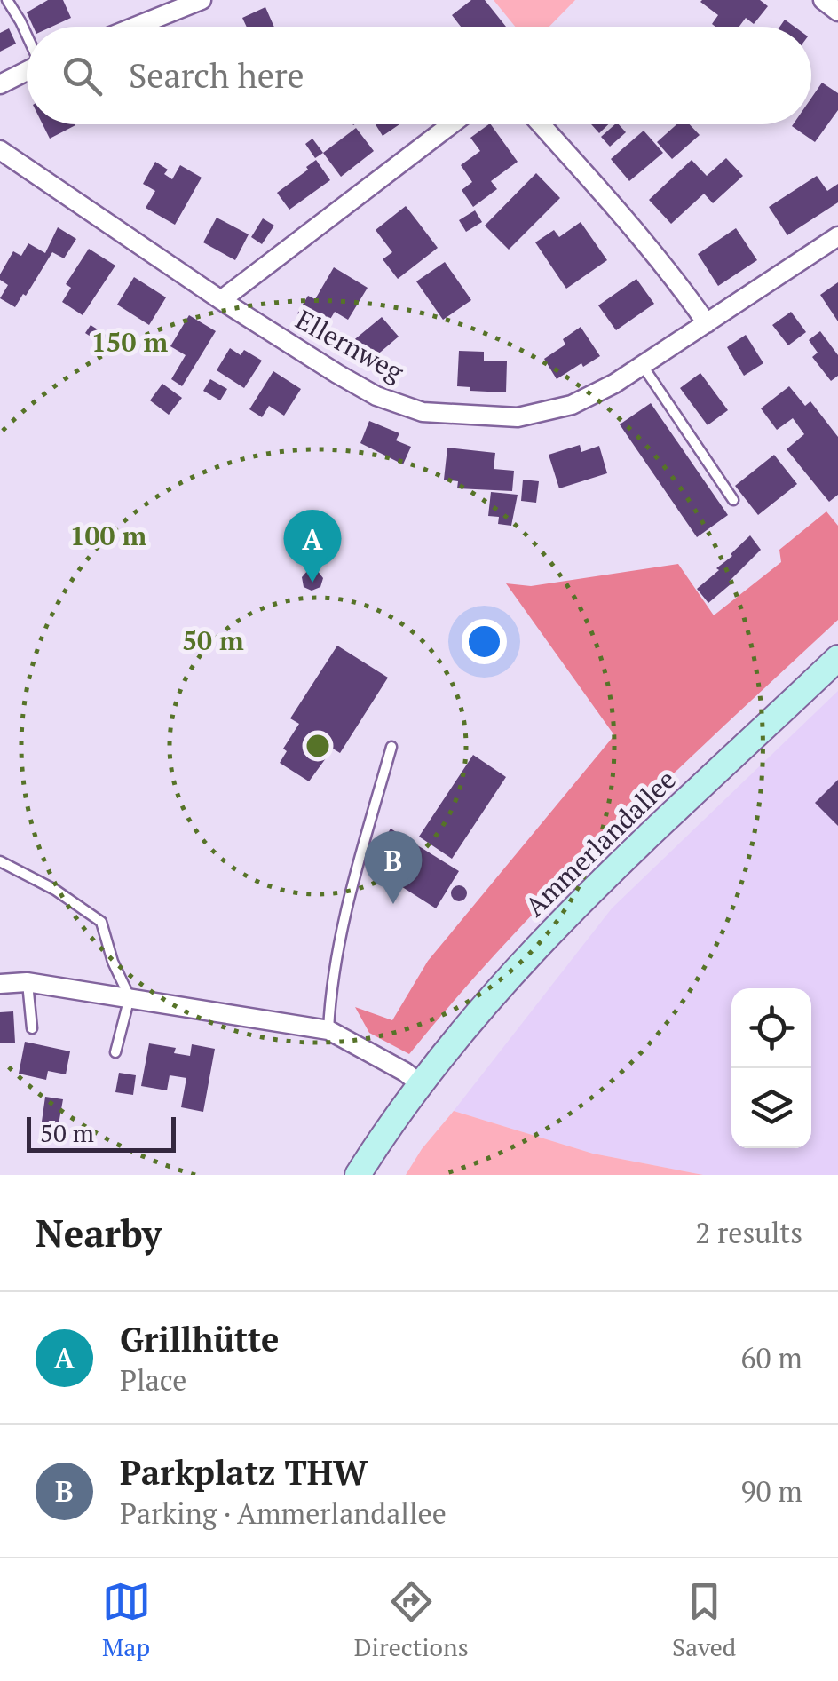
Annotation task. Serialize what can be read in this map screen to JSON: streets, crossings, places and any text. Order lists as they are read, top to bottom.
{
  "streets": {
    "main road": ["Ammerlandallee"],
    "street": ["Ellernweg"]
  },
  "scale_bar": "50 m",
  "page": {
    "search": "Search here",
    "pins": ["A", "B"],
    "scale": "50 m",
    "heading": ["Nearby", "2 results"],
    "list": [
      {
        "mark": "A",
        "name": "Grillhütte",
        "note": "Place",
        "value": "60 m"
      },
      {
        "mark": "B",
        "name": "Parkplatz THW",
        "note": "Parking · Ammerlandallee",
        "value": "90 m"
      }
    ],
    "nav": ["Map", "Directions", "Saved"]
  },
  "rings": ["150 m", "100 m", "50 m"]
}
